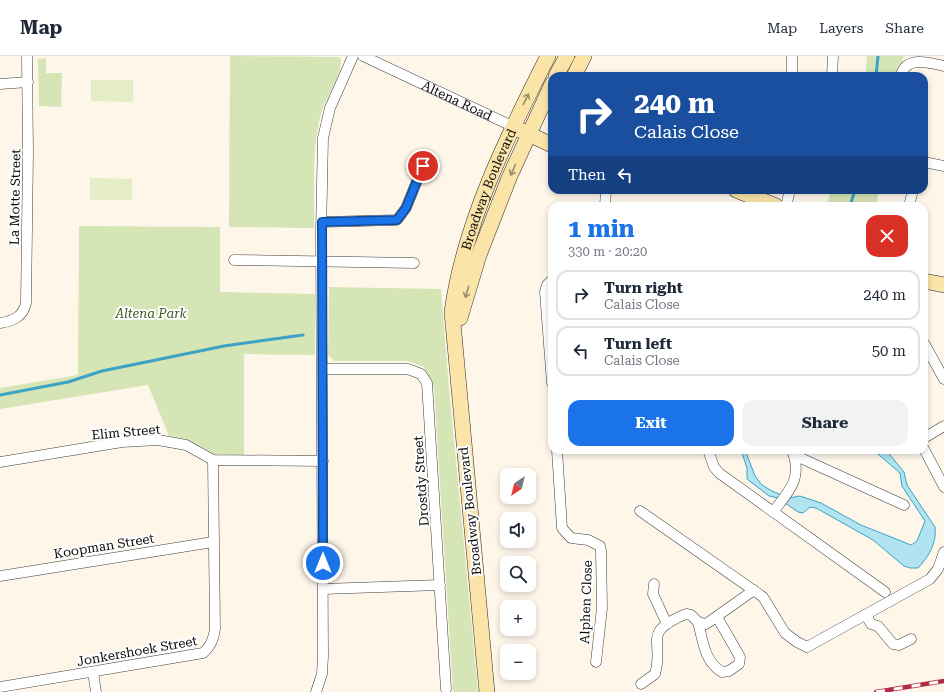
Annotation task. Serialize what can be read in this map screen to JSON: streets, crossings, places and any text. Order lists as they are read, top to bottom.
{
  "streets": {
    "main road": ["Altena Road", "Broadway Boulevard"],
    "street": [
      "La Motte Street",
      "Elim Street",
      "Drostdy Street",
      "Koopman Street",
      "Alphen Close",
      "Jonkershoek Street"
    ]
  },
  "crossings": [
    ["Altena Road", "Broadway Boulevard"],
    ["Elim Street", "Jonkershoek Street"],
    ["Koopman Street", "Jonkershoek Street"]
  ],
  "parks": ["Altena Park"],
  "north": "bottom left",
  "page": {
    "header": "Map",
    "nav": ["Map", "Layers", "Share"],
    "turn": ["240 m", "Calais Close"],
    "then": "Then",
    "heading": ["1 min", "330 m · 20:20"],
    "list": [
      {
        "name": "Turn right",
        "note": "Calais Close",
        "value": "240 m"
      },
      {
        "name": "Turn left",
        "note": "Calais Close",
        "value": "50 m"
      }
    ],
    "buttons": ["Exit", "Share"],
    "map_buttons": ["+", "−"]
  }
}
